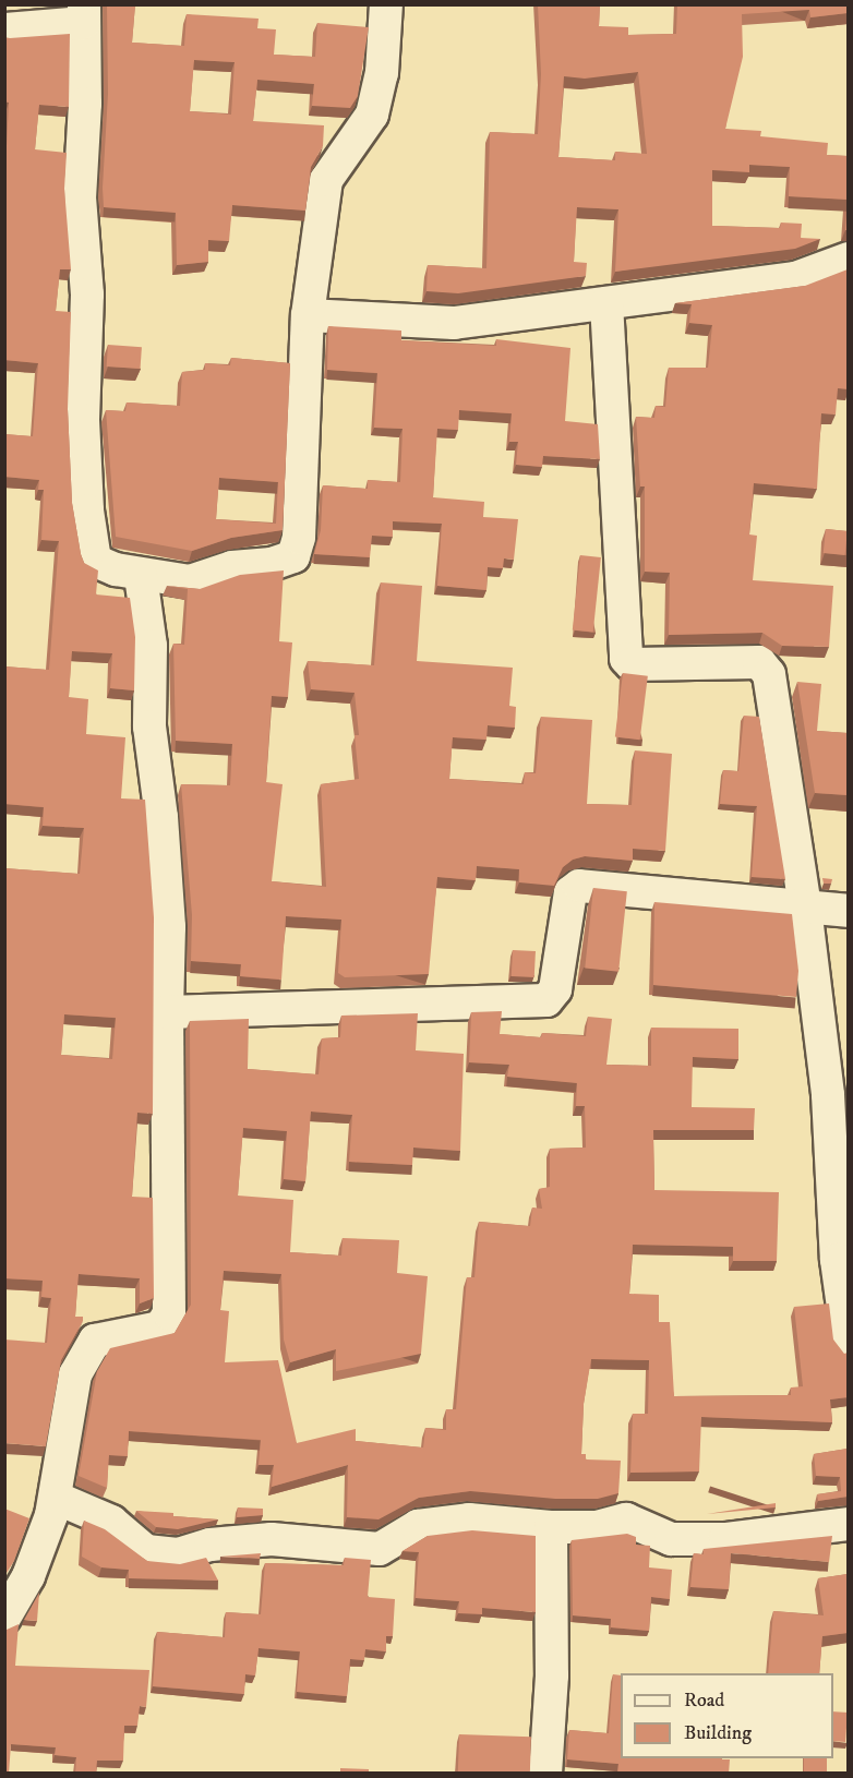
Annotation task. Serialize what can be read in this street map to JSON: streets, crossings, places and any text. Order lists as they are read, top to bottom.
{
  "legend": ["Road", "Building"]
}
